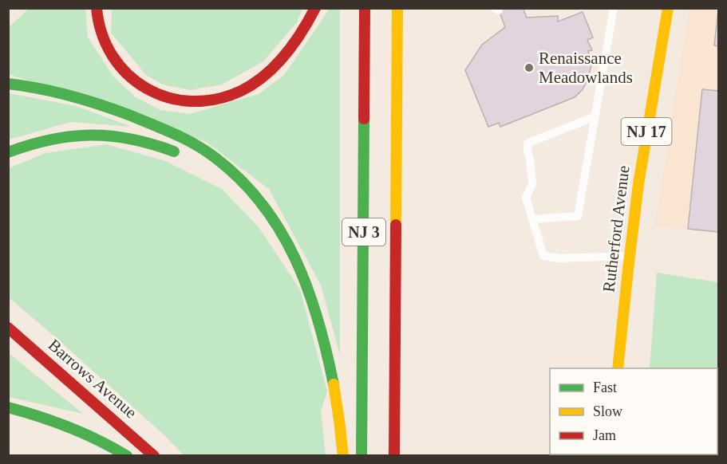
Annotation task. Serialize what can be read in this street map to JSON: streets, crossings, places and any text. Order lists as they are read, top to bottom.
{
  "streets": {
    "main road": [
      "NJ 17",
      "Rutherford Avenue",
      "NJ 3",
      "Barrows Avenue"
    ]
  },
  "places": ["Renaissance Meadowlands"],
  "legend": ["Fast", "Slow", "Jam"]
}
